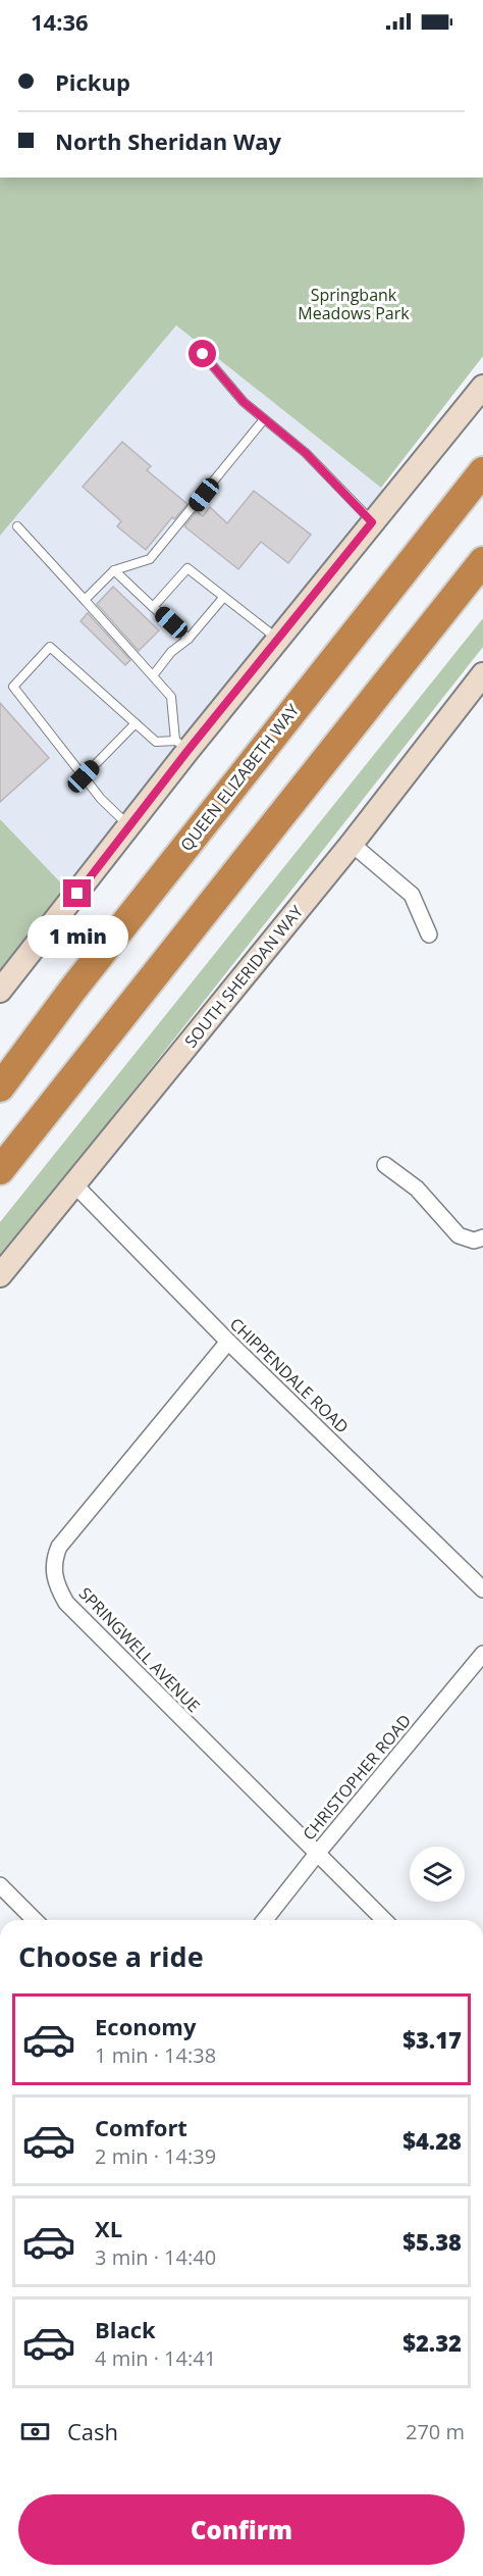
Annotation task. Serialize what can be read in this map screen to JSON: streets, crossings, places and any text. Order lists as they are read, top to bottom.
{
  "streets": {
    "highway": ["QUEEN ELIZABETH WAY"],
    "street": [
      "SOUTH SHERIDAN WAY",
      "CHIPPENDALE ROAD",
      "SPRINGWELL AVENUE",
      "CHRISTOPHER ROAD"
    ]
  },
  "crossings": [
    ["SOUTH SHERIDAN WAY", "CHIPPENDALE ROAD"],
    ["CHIPPENDALE ROAD", "SPRINGWELL AVENUE"],
    ["SPRINGWELL AVENUE", "CHRISTOPHER ROAD"]
  ],
  "parks": ["Springbank Meadows Park"],
  "page": {
    "status": "14:36",
    "banner": ["Pickup", "North Sheridan Way"],
    "bubble": "1 min",
    "heading": "Choose a ride",
    "list": [
      {
        "name": "Economy",
        "note": "1 min · 14:38",
        "value": "$3.17"
      },
      {
        "name": "Comfort",
        "note": "2 min · 14:39",
        "value": "$4.28"
      },
      {
        "name": "XL",
        "note": "3 min · 14:40",
        "value": "$5.38"
      },
      {
        "name": "Black",
        "note": "4 min · 14:41",
        "value": "$2.32"
      }
    ],
    "pay": ["Cash", "270 m"],
    "buttons": "Confirm"
  }
}
